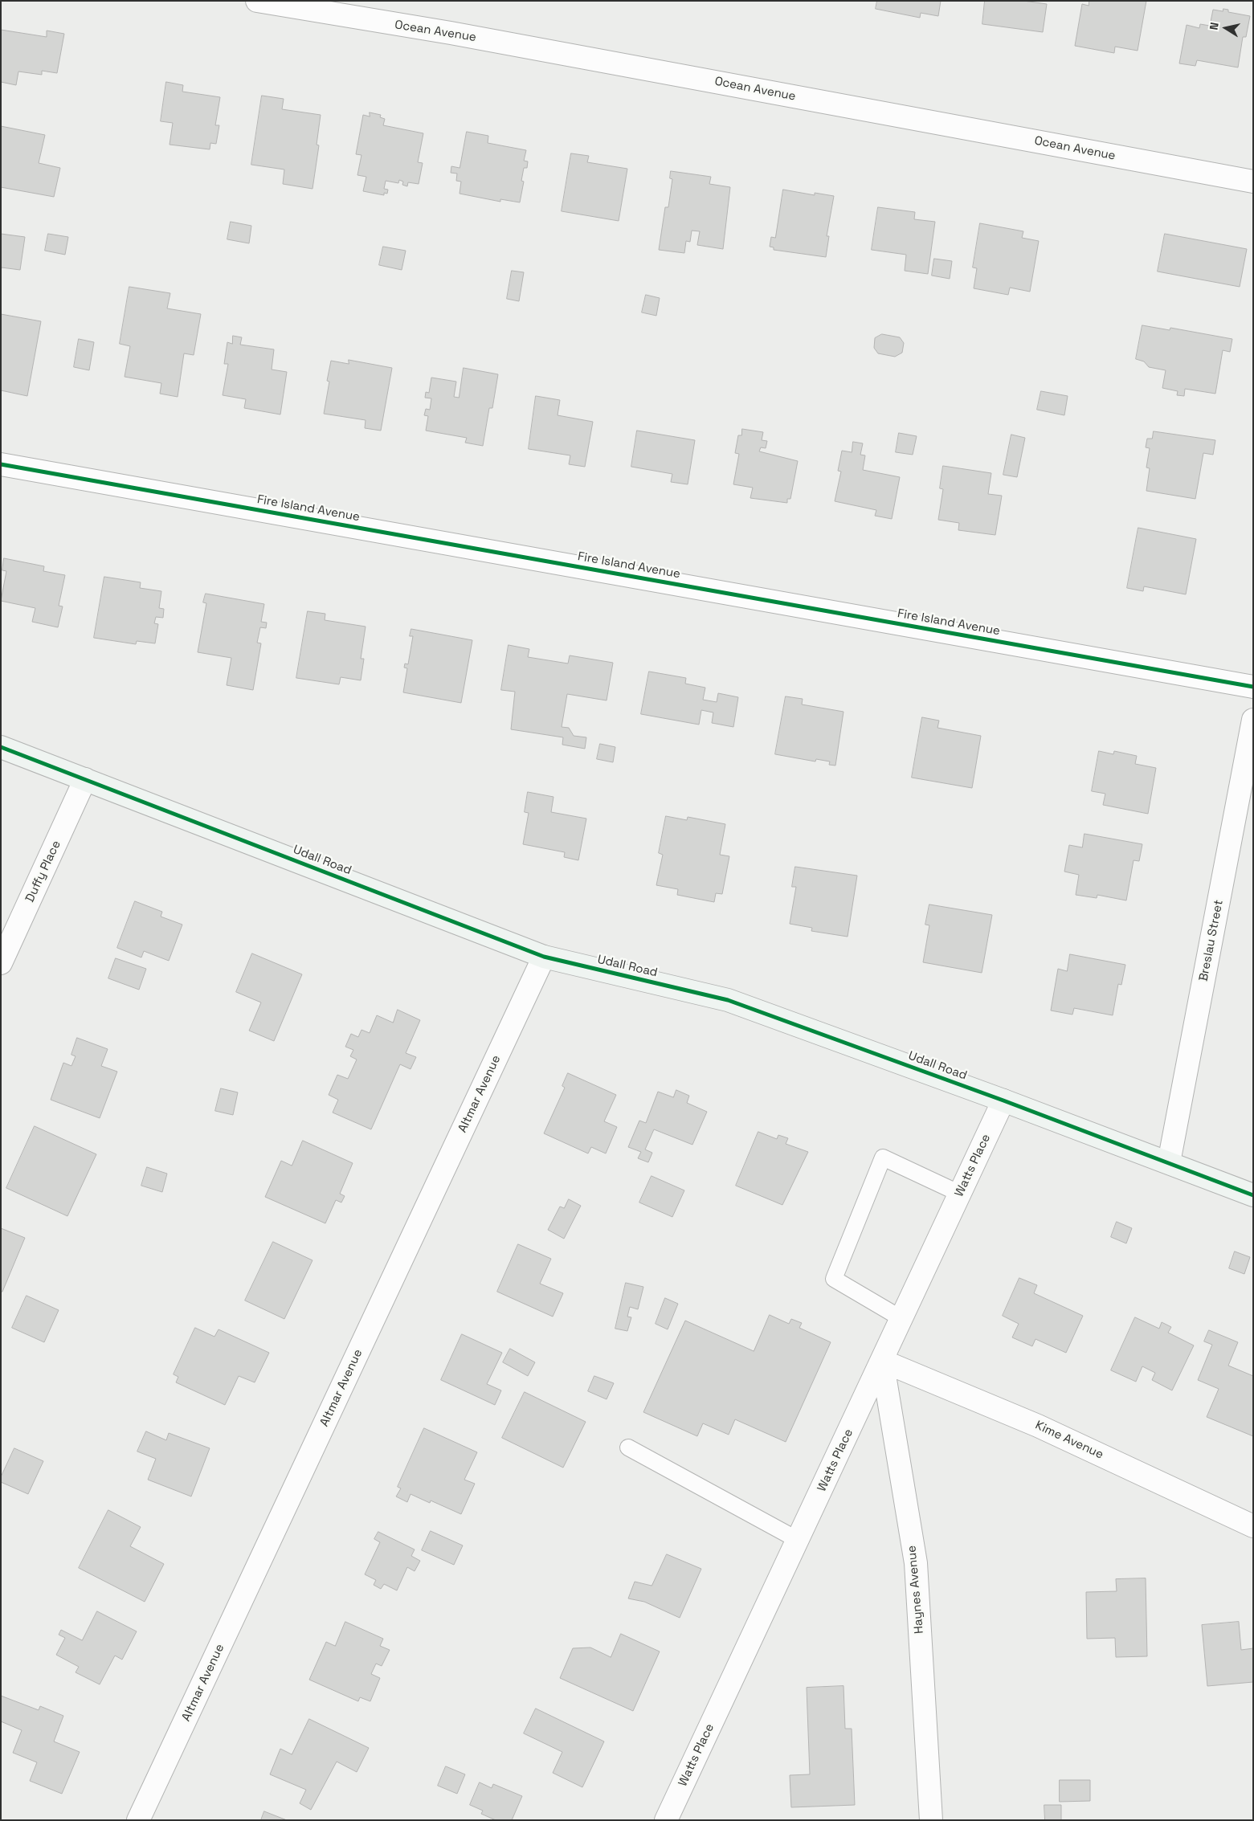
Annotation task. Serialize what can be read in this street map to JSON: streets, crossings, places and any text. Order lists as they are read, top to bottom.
{
  "streets": {
    "street": [
      "Ocean Avenue",
      "Fire Island Avenue",
      "Udall Road",
      "Duffy Place",
      "Breslau Street",
      "Altmar Avenue",
      "Watts Place",
      "Kime Avenue",
      "Haynes Avenue"
    ]
  },
  "crossings": [
    ["Udall Road", "Duffy Place"],
    ["Udall Road", "Breslau Street"],
    ["Udall Road", "Altmar Avenue"],
    ["Udall Road", "Watts Place"],
    ["Watts Place", "Kime Avenue"],
    ["Watts Place", "Haynes Avenue"],
    ["Kime Avenue", "Haynes Avenue"]
  ],
  "north": "left"
}
